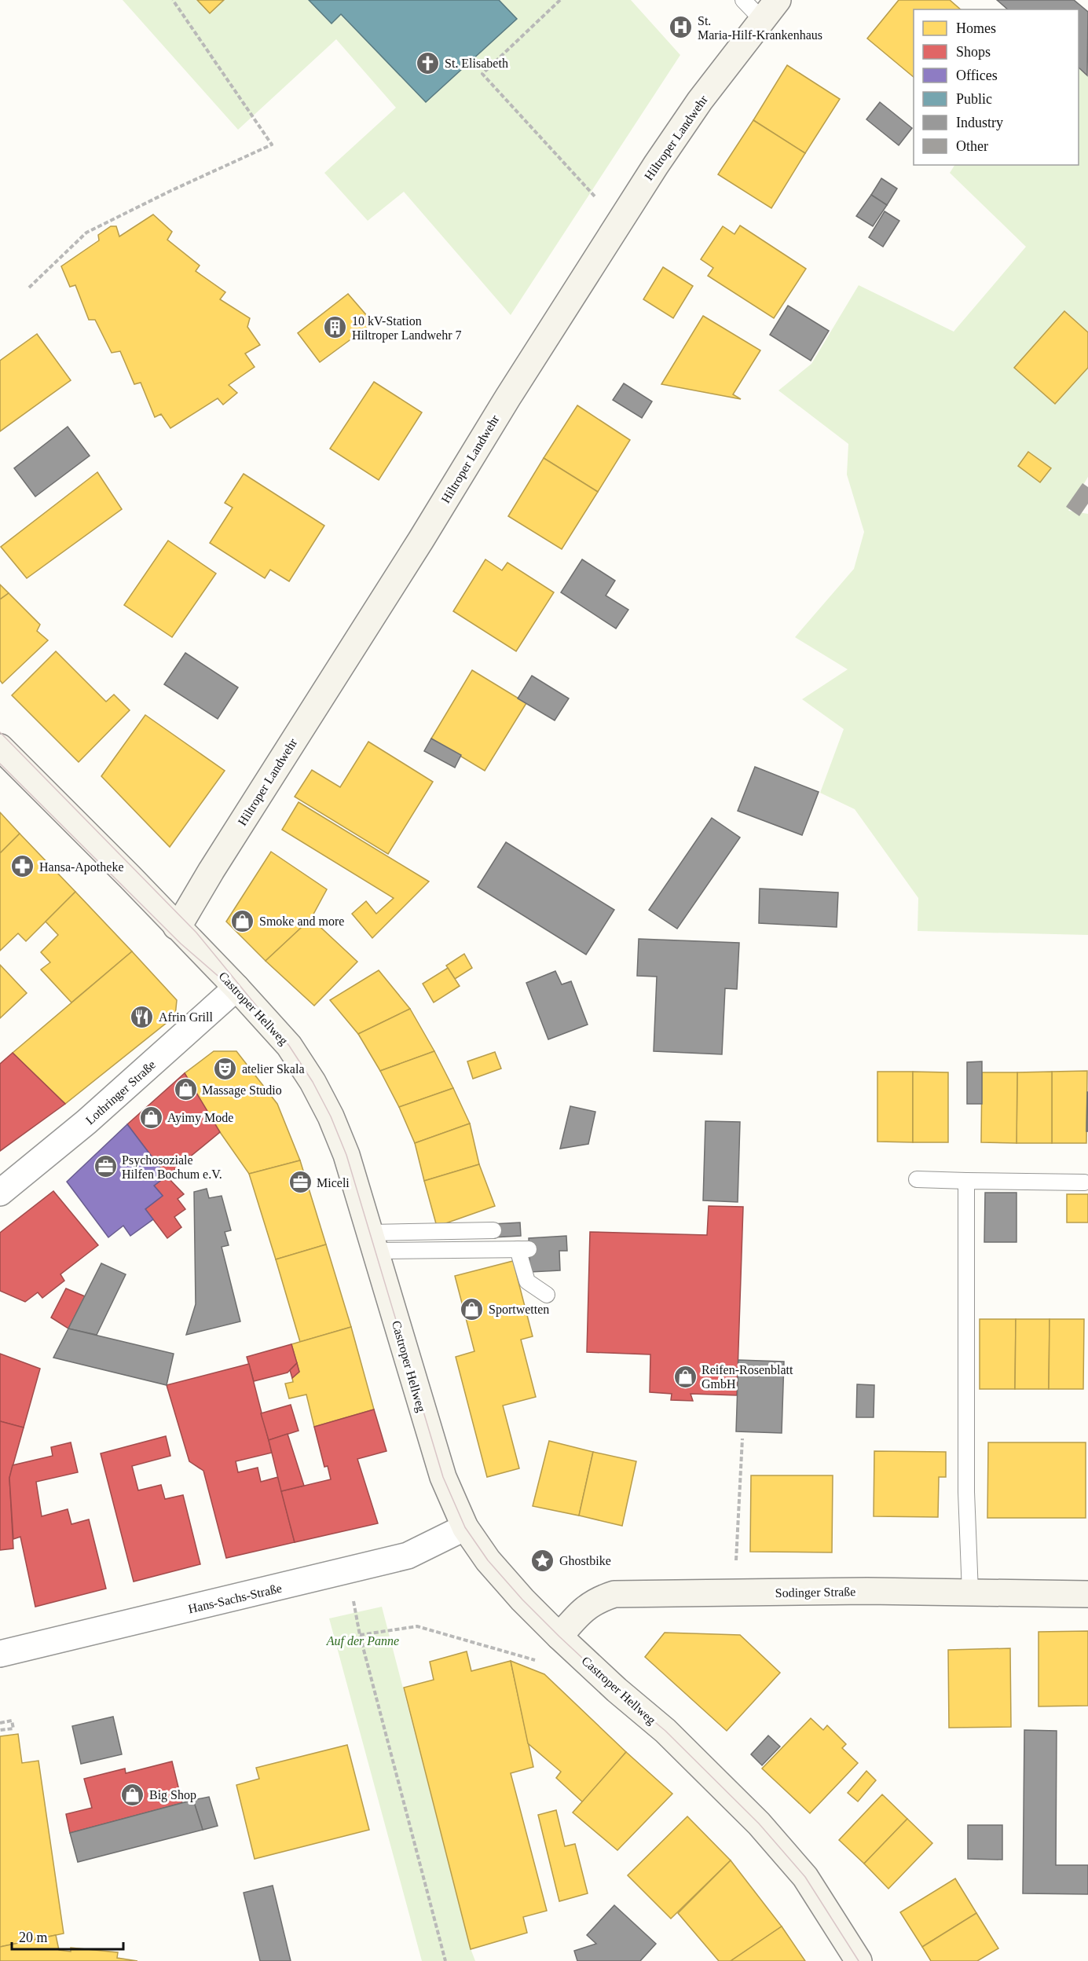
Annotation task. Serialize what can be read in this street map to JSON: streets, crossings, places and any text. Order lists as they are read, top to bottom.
{
  "streets": {
    "street": [
      "Hiltroper Landwehr",
      "Castroper Hellweg",
      "Lothringer Straße",
      "Sodinger Straße",
      "Hans-Sachs-Straße"
    ]
  },
  "crossings": [
    ["Hiltroper Landwehr", "Castroper Hellweg"],
    ["Castroper Hellweg", "Lothringer Straße"],
    ["Castroper Hellweg", "Sodinger Straße"],
    ["Castroper Hellweg", "Hans-Sachs-Straße"]
  ],
  "parks": ["Auf der Panne"],
  "places": {
    "hospital": ["St. Maria-Hilf-Krankenhaus"],
    "church": ["St. Elisabeth"],
    "building": ["10 kV-Station Hiltroper Landwehr 7"],
    "pharmacy": ["Hansa-Apotheke"],
    "shop": [
      "Smoke and more",
      "Massage Studio",
      "Ayimy Mode",
      "Sportwetten",
      "Reifen-Rosenblatt GmbH",
      "Big Shop"
    ],
    "restaurant": ["Afrin Grill"],
    "theatre": ["atelier Skala"],
    "office": ["Psychosoziale Hilfen Bochum e.V.", "Miceli"],
    "place": ["Ghostbike"]
  },
  "legend": [
    "Homes",
    "Shops",
    "Offices",
    "Public",
    "Industry",
    "Other"
  ],
  "scale_bar": "20 m"
}
